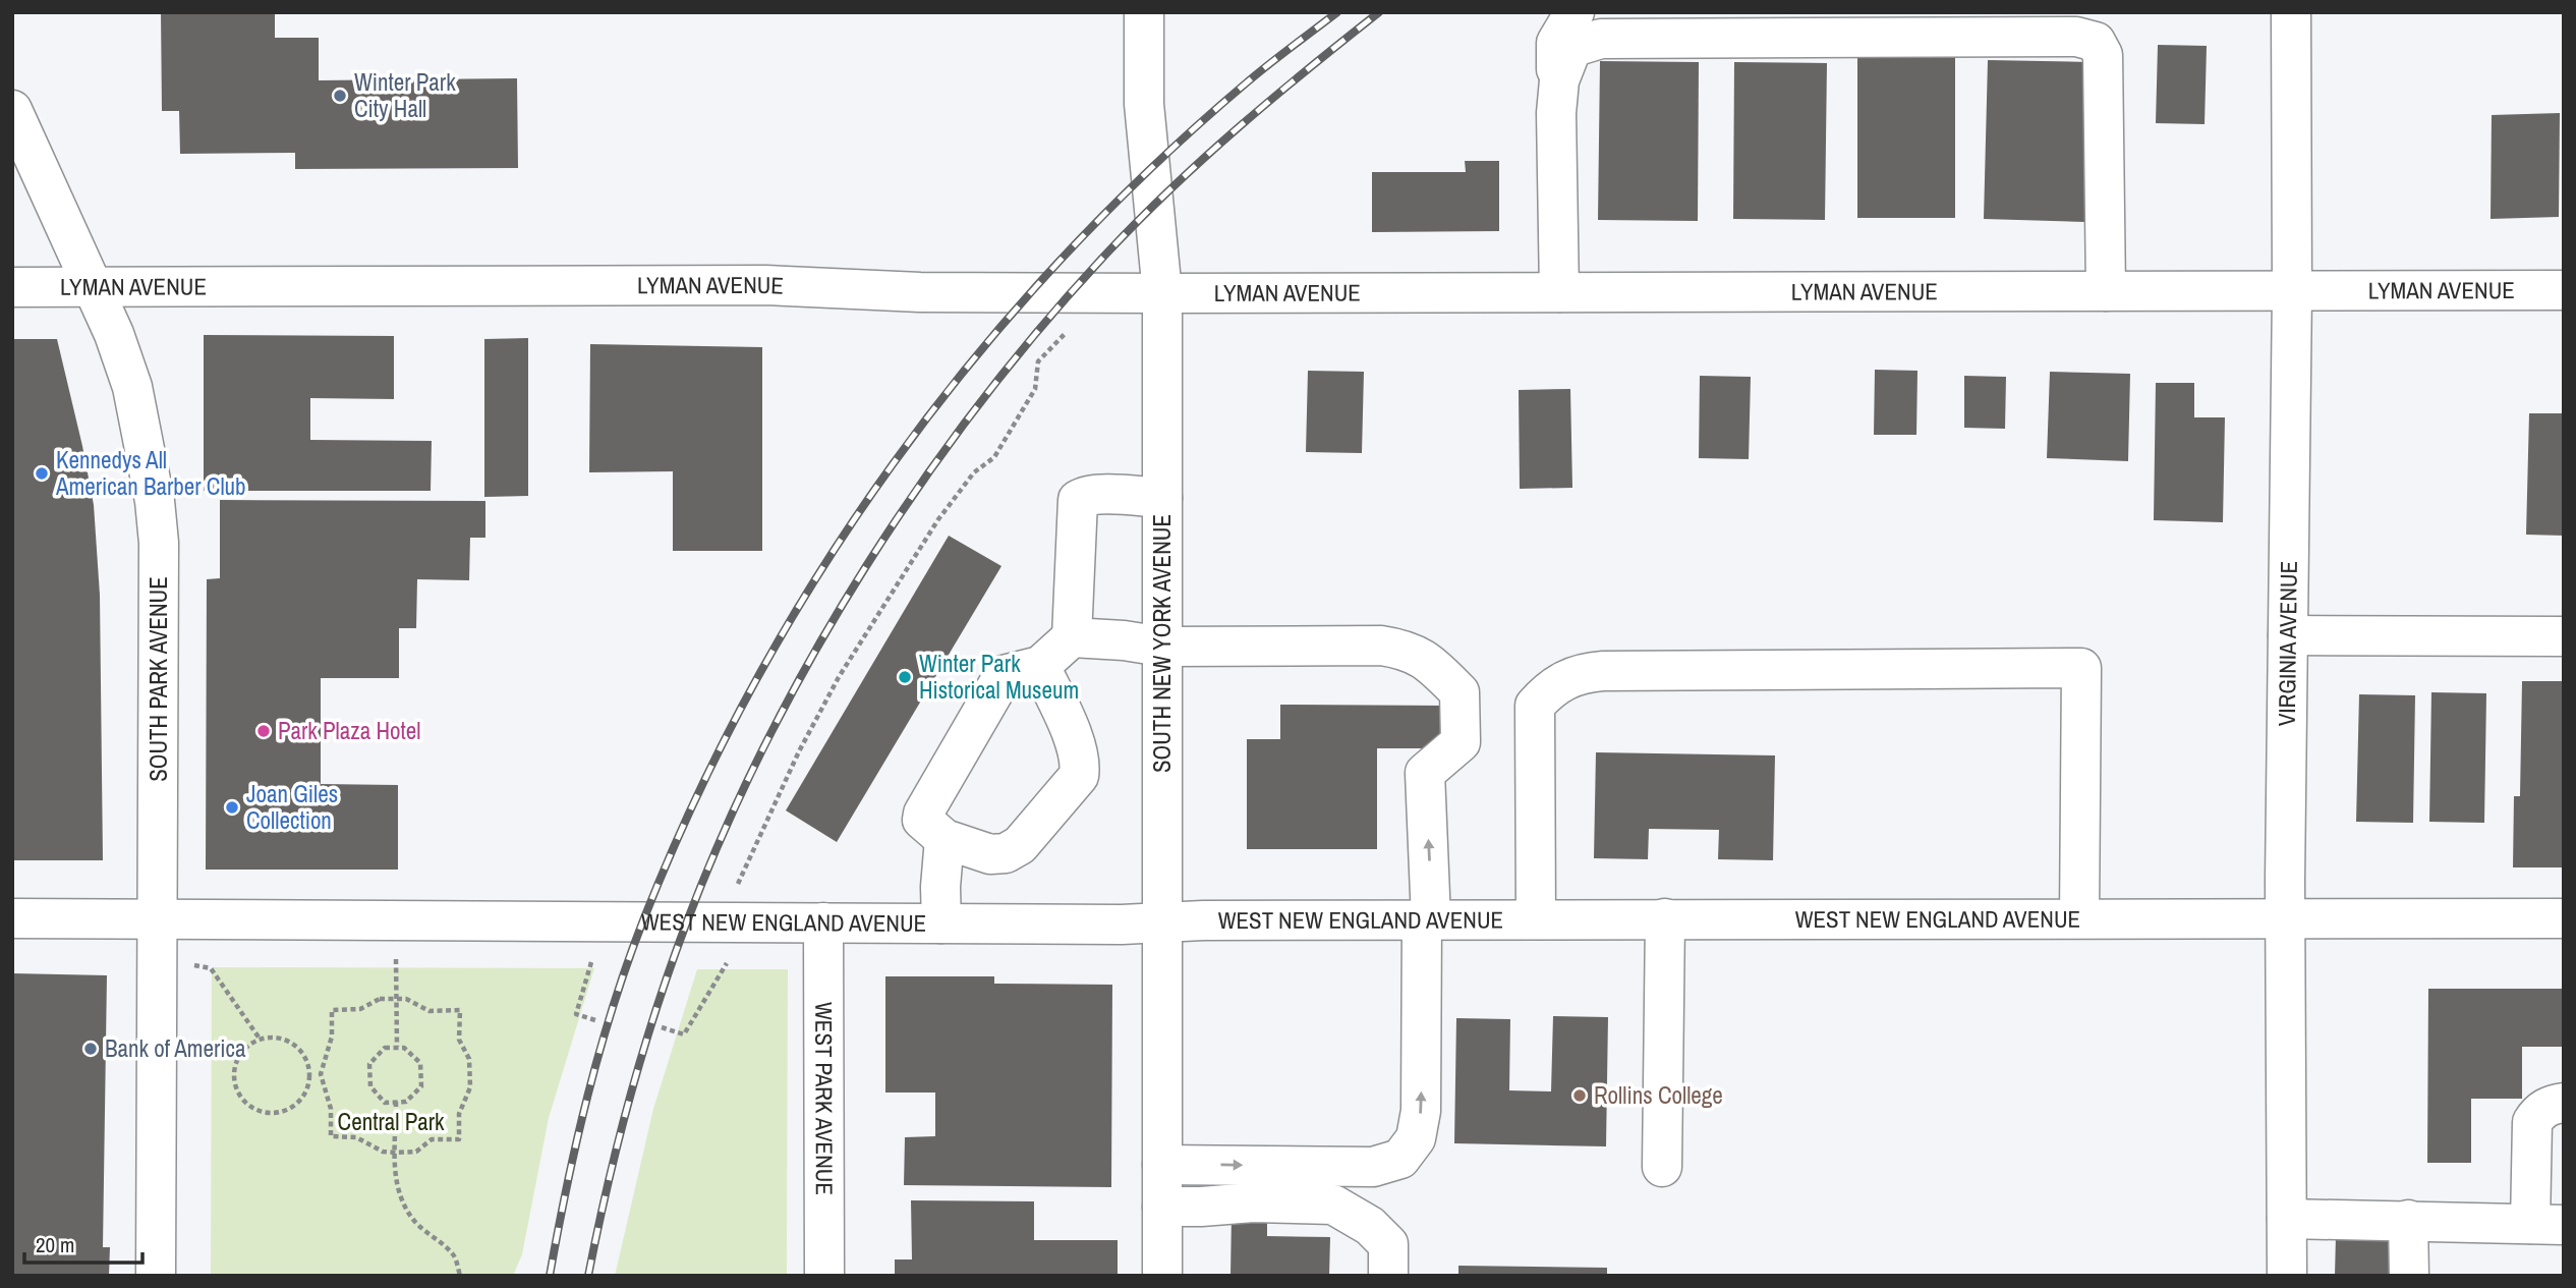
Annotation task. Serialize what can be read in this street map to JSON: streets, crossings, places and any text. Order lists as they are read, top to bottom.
{
  "streets": {
    "street": [
      "LYMAN AVENUE",
      "SOUTH NEW YORK AVENUE",
      "VIRGINIA AVENUE",
      "SOUTH PARK AVENUE",
      "WEST NEW ENGLAND AVENUE",
      "WEST PARK AVENUE"
    ]
  },
  "crossings": [
    ["LYMAN AVENUE", "SOUTH NEW YORK AVENUE"],
    ["LYMAN AVENUE", "VIRGINIA AVENUE"],
    ["LYMAN AVENUE", "SOUTH PARK AVENUE"],
    ["SOUTH NEW YORK AVENUE", "WEST NEW ENGLAND AVENUE"],
    ["VIRGINIA AVENUE", "WEST NEW ENGLAND AVENUE"],
    ["SOUTH PARK AVENUE", "WEST NEW ENGLAND AVENUE"],
    ["WEST NEW ENGLAND AVENUE", "WEST PARK AVENUE"]
  ],
  "parks": ["Central Park"],
  "places": [
    "Winter Park City Hall",
    "Kennedys All American Barber Club",
    "Winter Park Historical Museum",
    "Park Plaza Hotel",
    "Joan Giles Collection",
    "Bank of America",
    "Rollins College"
  ],
  "scale_bar": "20 m"
}
